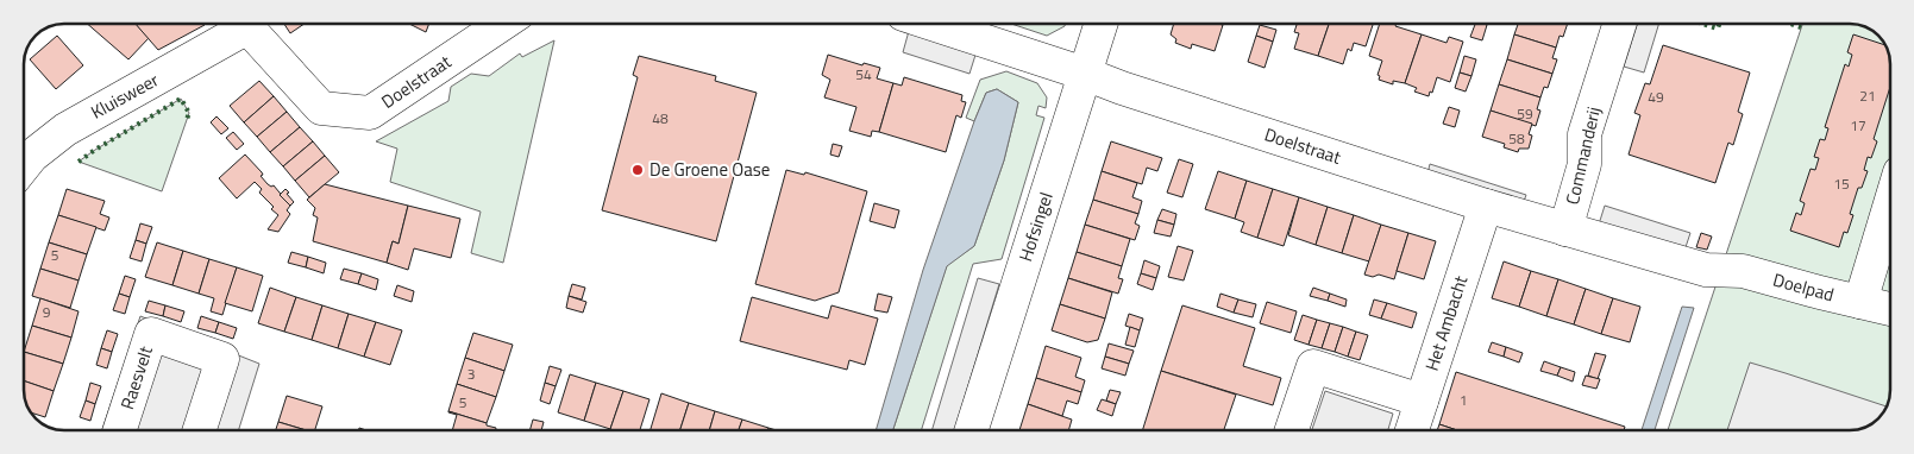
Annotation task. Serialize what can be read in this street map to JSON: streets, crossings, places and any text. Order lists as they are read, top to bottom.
{
  "streets": {
    "street": [
      "Doelstraat",
      "Kluisweer",
      "Commanderij",
      "Hofsingel",
      "Doelpad",
      "Het Ambacht",
      "Raesvelt"
    ]
  },
  "crossings": [
    ["Doelstraat", "Commanderij"],
    ["Doelstraat", "Hofsingel"],
    ["Doelstraat", "Doelpad"],
    ["Doelstraat", "Het Ambacht"]
  ],
  "places": ["De Groene Oase"],
  "house_numbers": [
    "54",
    "21",
    "49",
    "59",
    "48",
    "17",
    "58",
    "15",
    "5",
    "9",
    "3",
    "1",
    "5"
  ]
}
